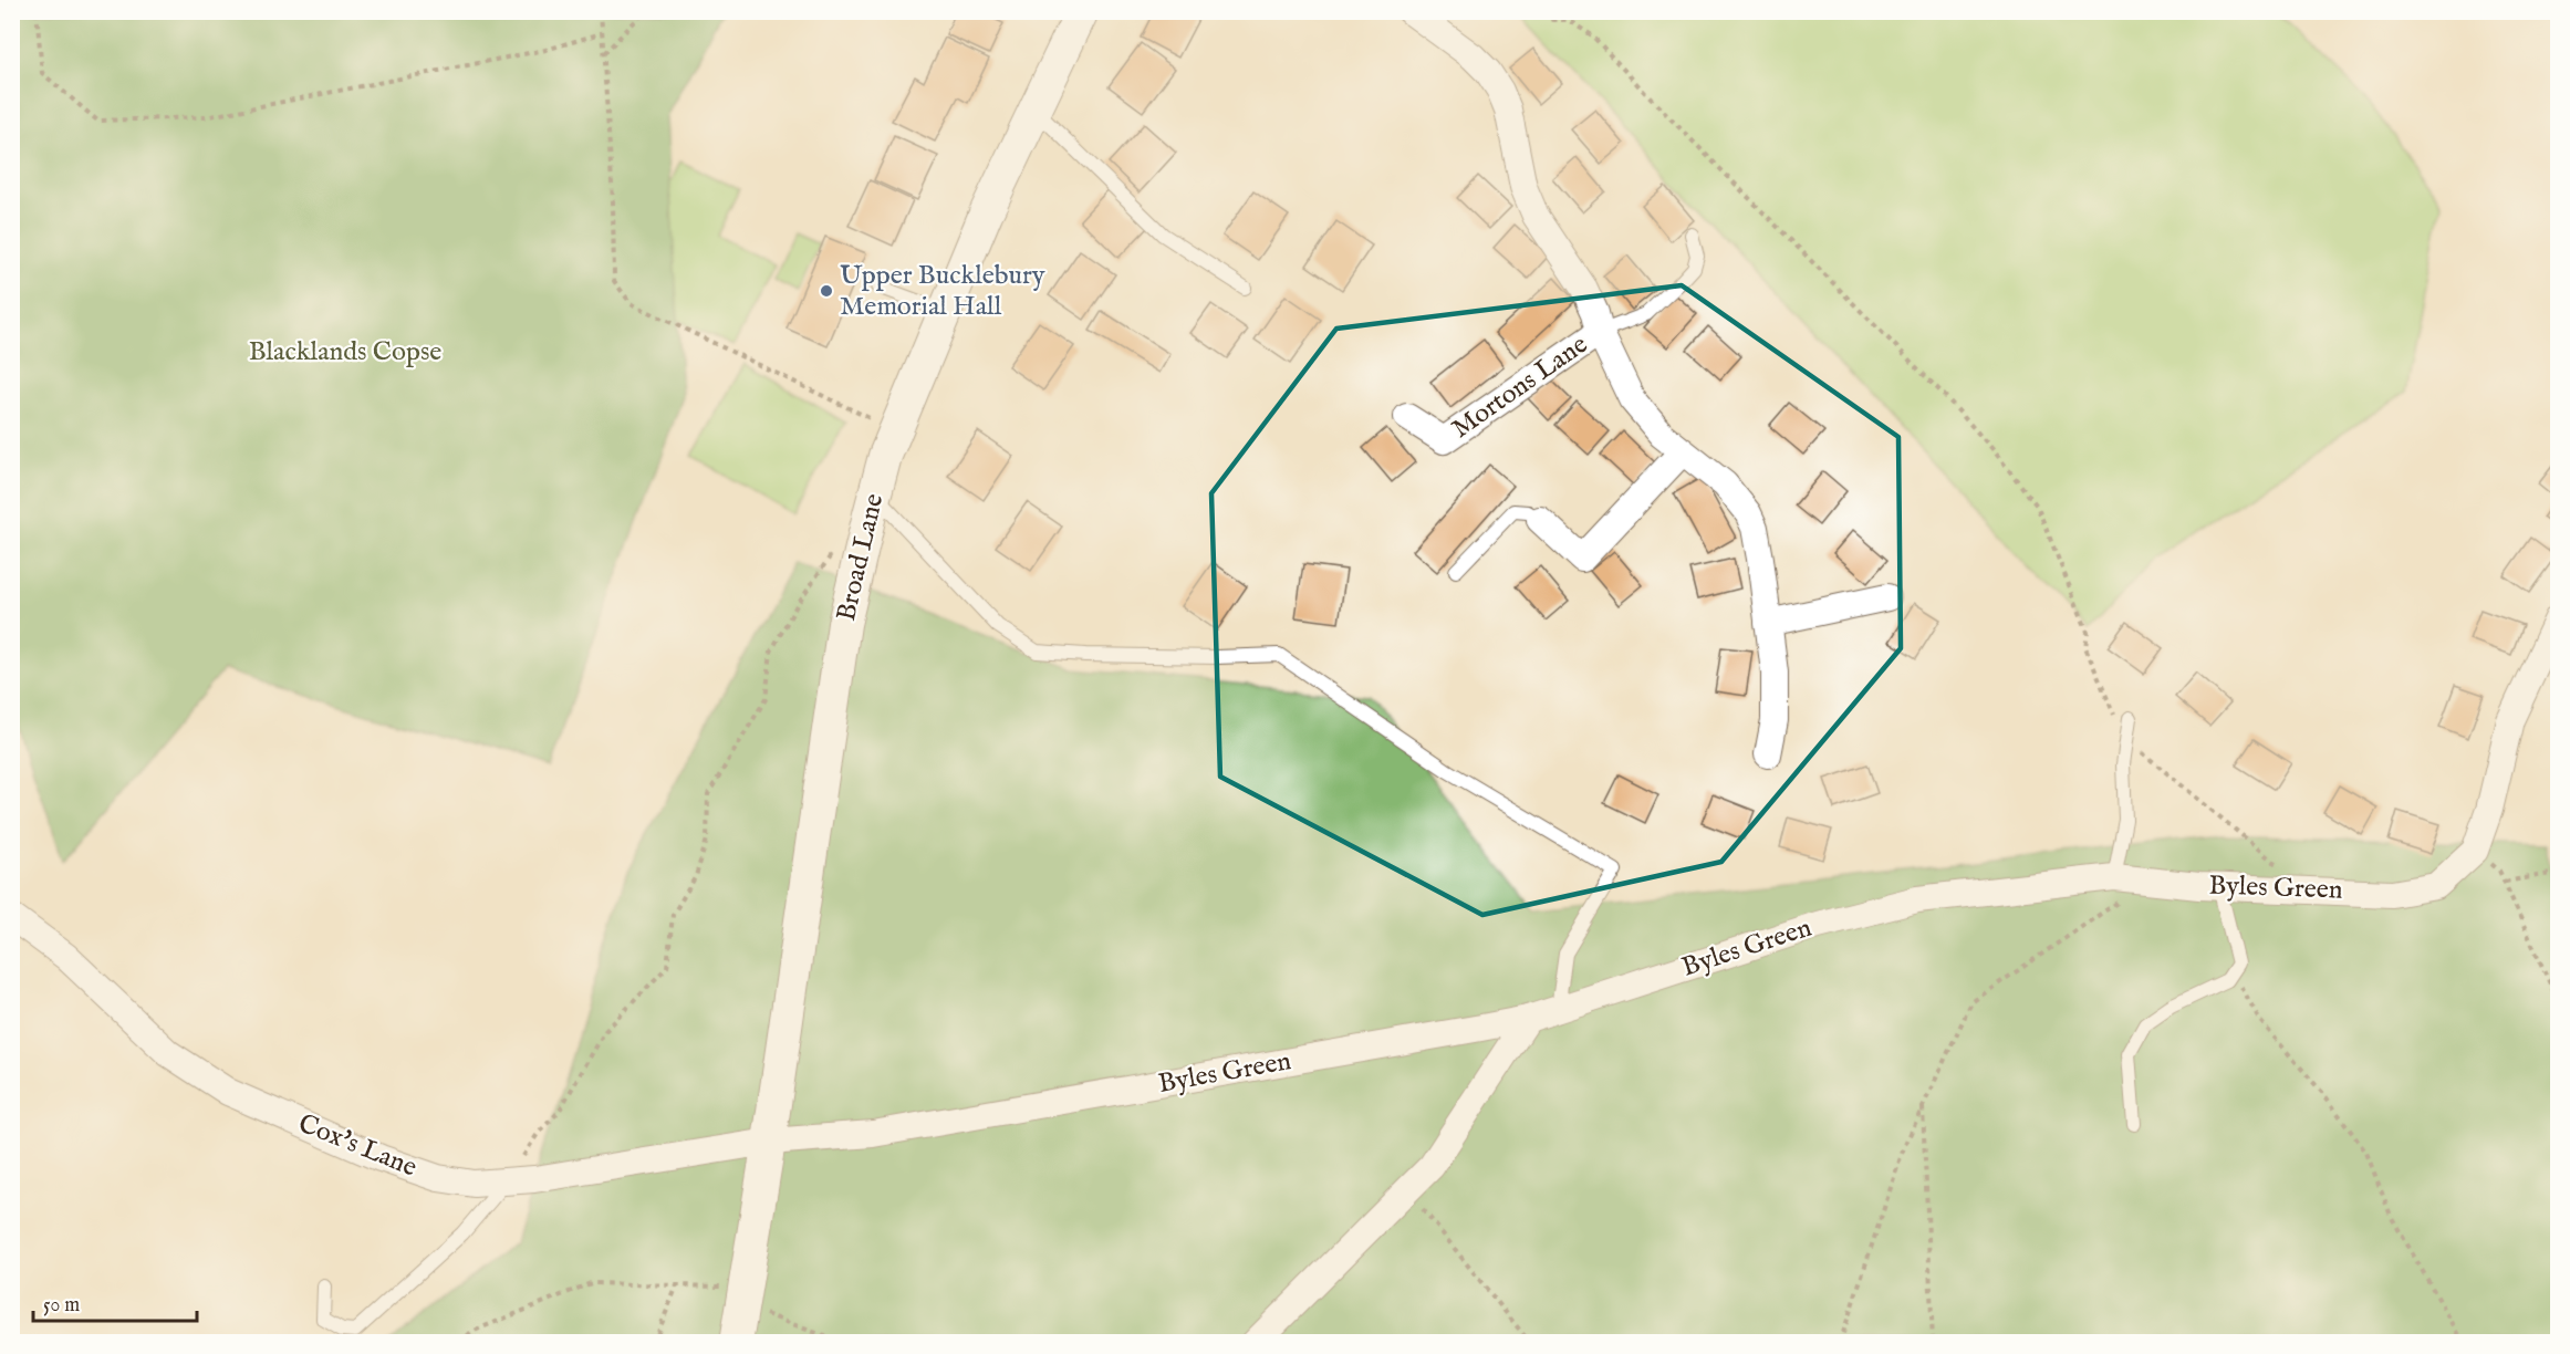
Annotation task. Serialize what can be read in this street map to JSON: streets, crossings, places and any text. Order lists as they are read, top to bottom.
{
  "streets": {
    "street": [
      "Mortons Lane",
      "Broad Lane",
      "Byles Green",
      "Cox's Lane"
    ]
  },
  "crossings": [
    ["Broad Lane", "Byles Green"],
    ["Broad Lane", "Cox's Lane"],
    ["Byles Green", "Cox's Lane"]
  ],
  "parks": ["Blacklands Copse"],
  "places": ["Upper Bucklebury Memorial Hall"],
  "scale_bar": "50 m"
}
